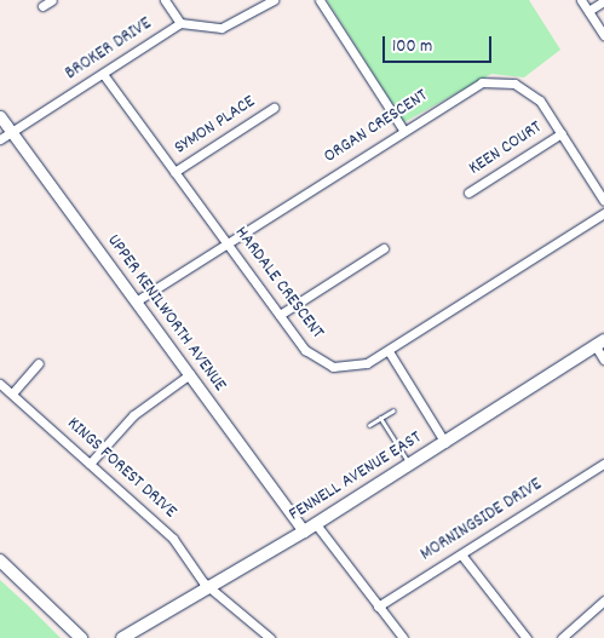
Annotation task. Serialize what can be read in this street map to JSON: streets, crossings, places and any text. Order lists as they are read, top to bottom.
{
  "streets": {
    "main road": ["FENNELL AVENUE EAST"],
    "street": [
      "BROKER DRIVE",
      "SYMON PLACE",
      "ORGAN CRESCENT",
      "KEEN COURT",
      "HARDALE CRESCENT",
      "UPPER KENILWORTH AVENUE",
      "KINGS FOREST DRIVE",
      "MORNINGSIDE DRIVE"
    ]
  },
  "crossings": [
    ["BROKER DRIVE", "HARDALE CRESCENT"],
    ["BROKER DRIVE", "UPPER KENILWORTH AVENUE"],
    ["SYMON PLACE", "HARDALE CRESCENT"],
    ["ORGAN CRESCENT", "KEEN COURT"],
    ["ORGAN CRESCENT", "HARDALE CRESCENT"],
    ["ORGAN CRESCENT", "UPPER KENILWORTH AVENUE"],
    ["UPPER KENILWORTH AVENUE", "FENNELL AVENUE EAST"],
    ["KINGS FOREST DRIVE", "FENNELL AVENUE EAST"]
  ],
  "scale_bar": "100 m"
}
